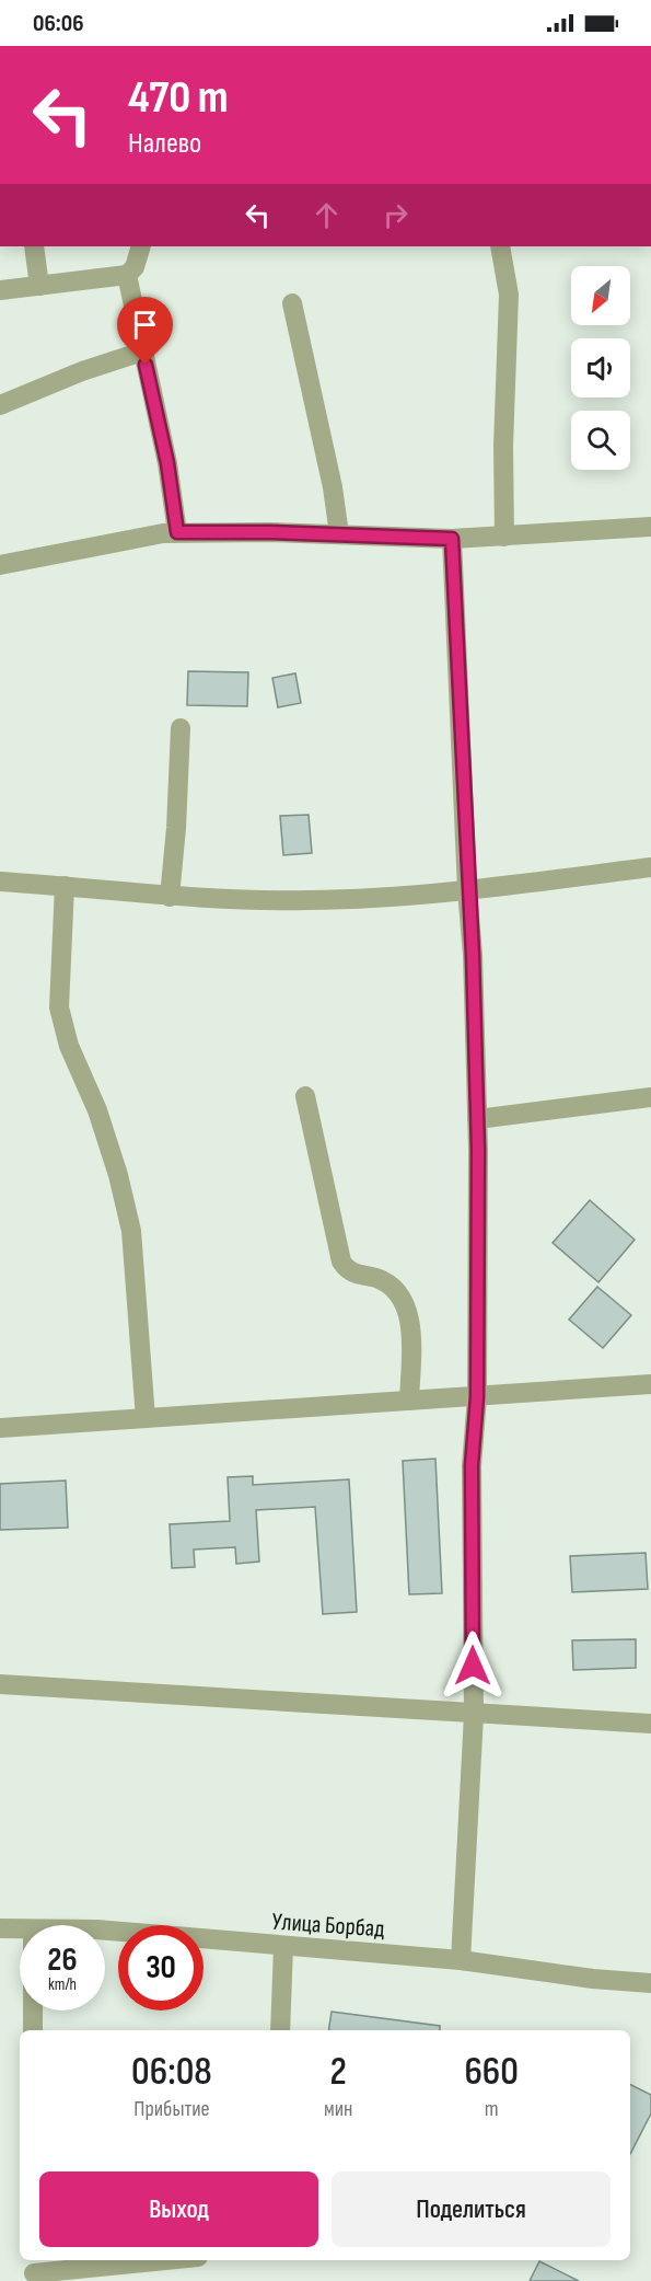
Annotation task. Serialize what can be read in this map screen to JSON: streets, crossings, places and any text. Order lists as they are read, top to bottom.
{
  "streets": {
    "street": ["Улица Борбад"]
  },
  "north": "bottom left",
  "page": {
    "status": "06:06",
    "turn": ["470 m", "Налево"],
    "speed": "26 km/h",
    "limit": "30",
    "eta": [
      "06:08",
      "Прибытие",
      "2",
      "мин",
      "660",
      "m"
    ],
    "buttons": ["Выход", "Поделиться"]
  }
}
